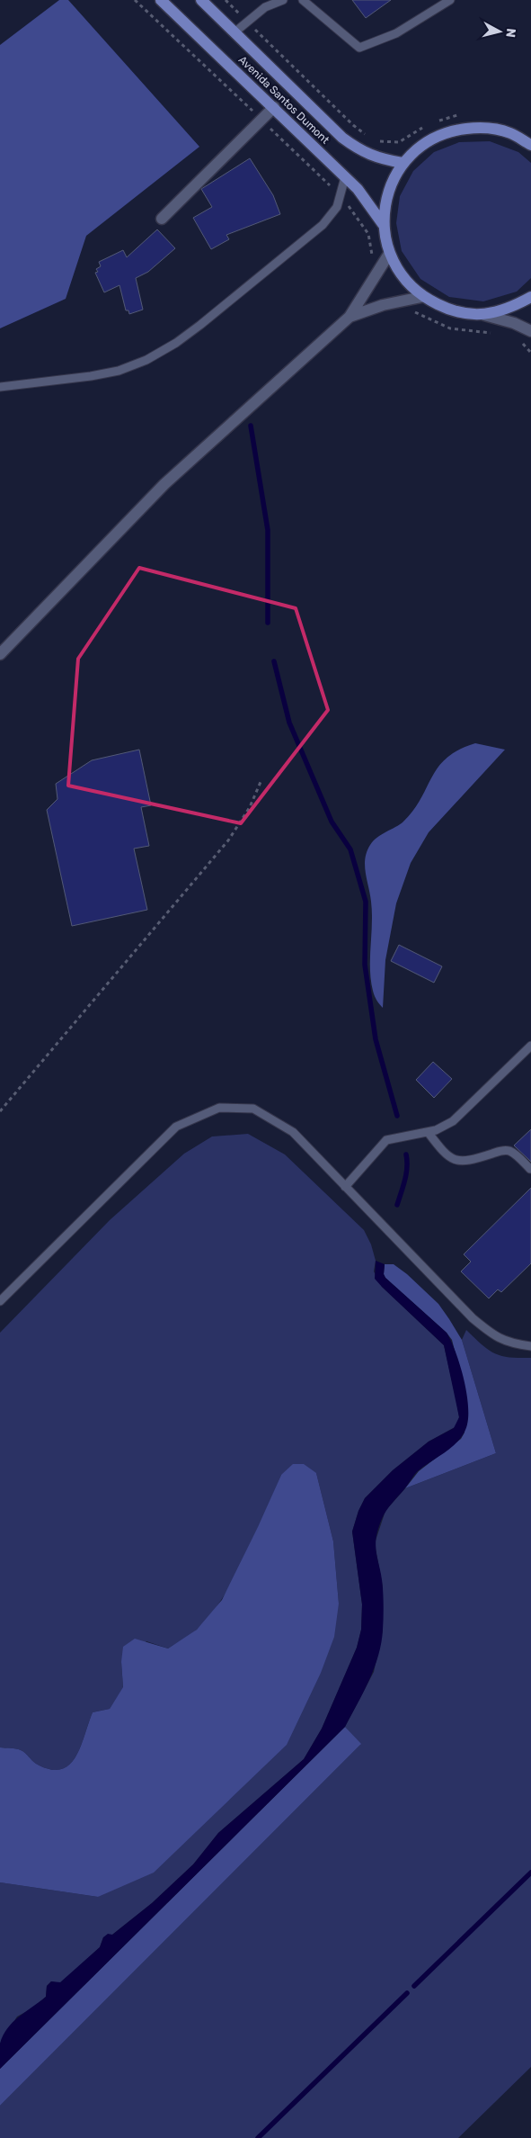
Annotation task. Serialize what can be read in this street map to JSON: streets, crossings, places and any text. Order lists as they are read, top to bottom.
{
  "streets": {
    "main road": ["Avenida Santos Dumont"]
  },
  "north": "right"
}
